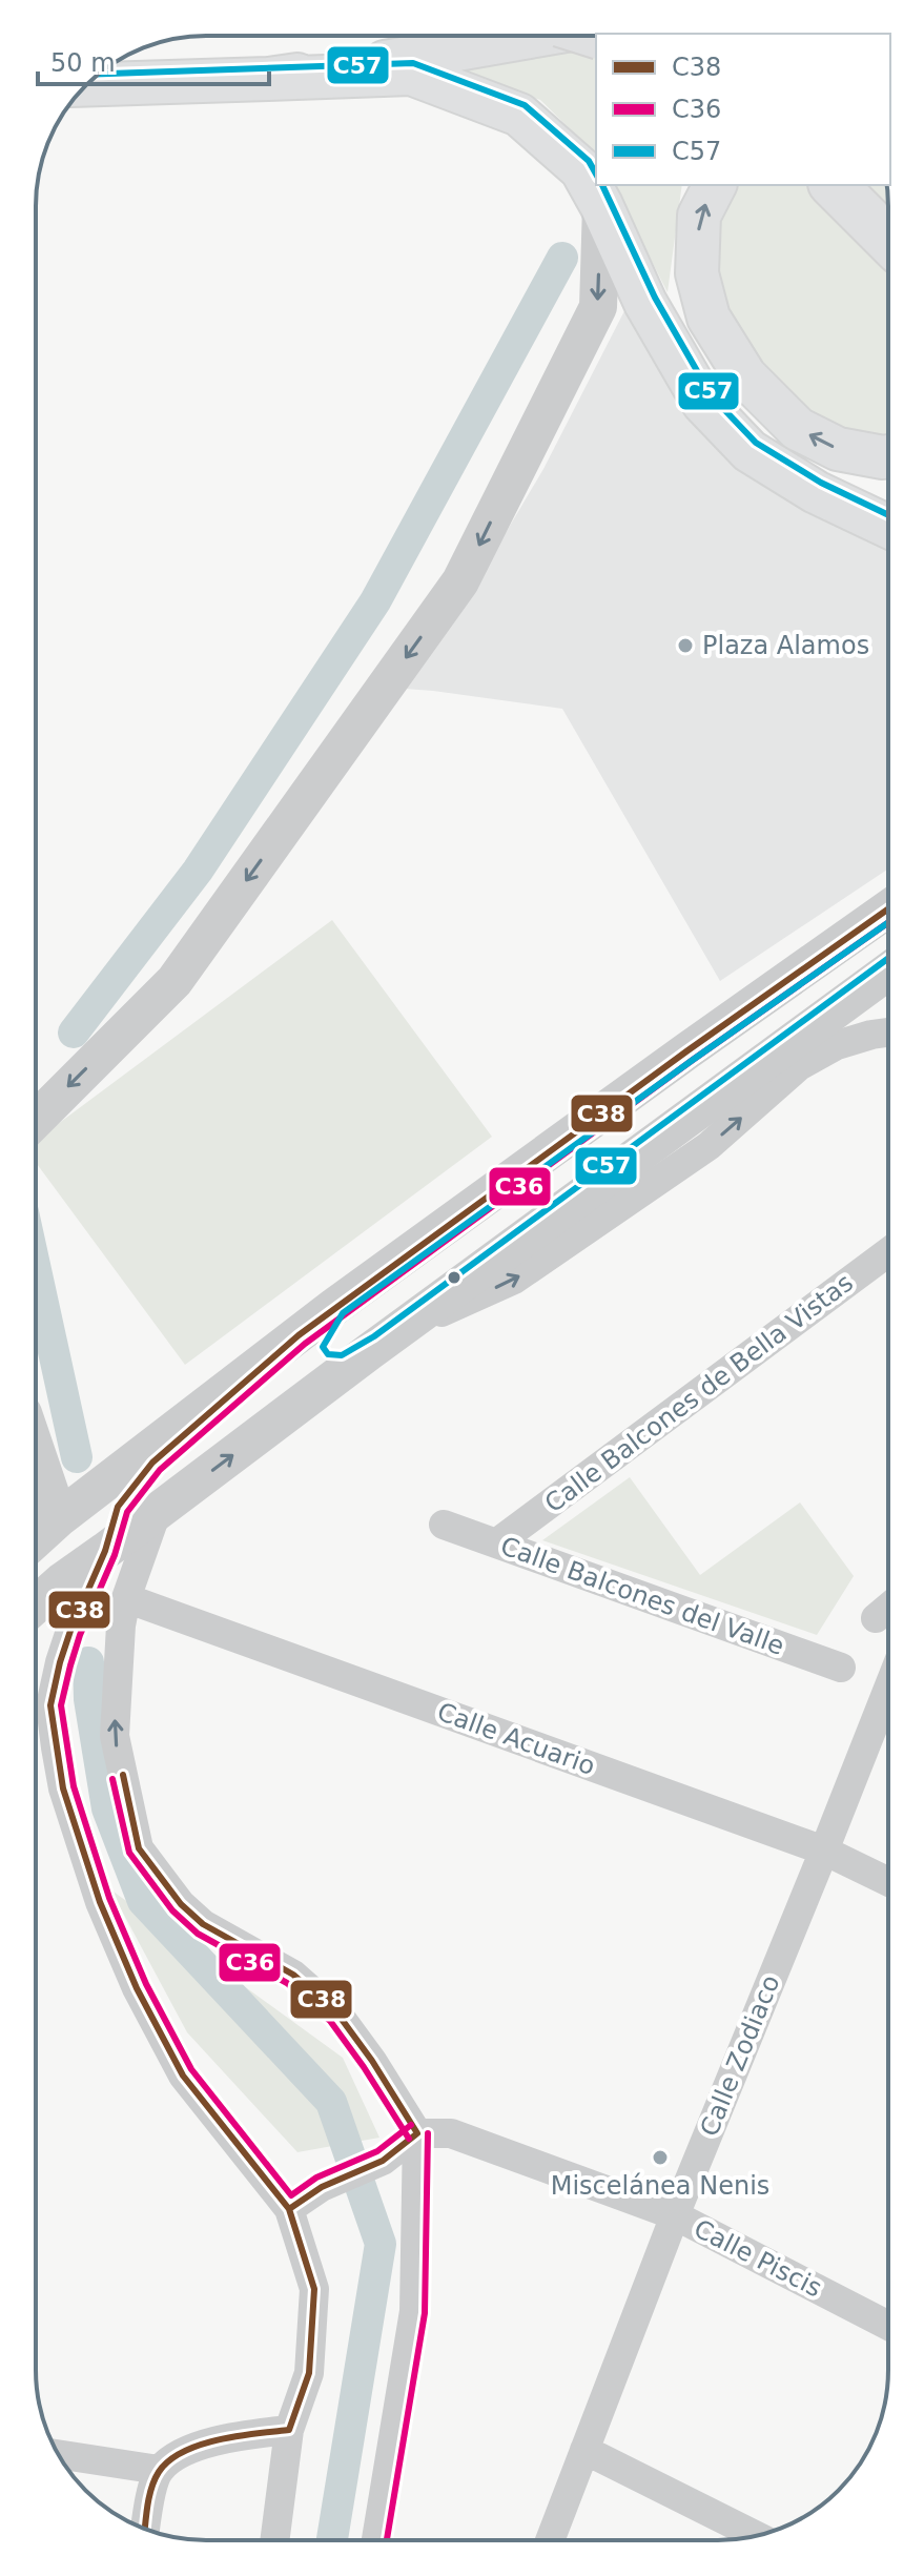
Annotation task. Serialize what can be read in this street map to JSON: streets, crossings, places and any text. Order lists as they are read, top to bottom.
{
  "streets": {
    "street": [
      "Calle Balcones de Bella Vistas",
      "Calle Balcones del Valle",
      "Calle Acuario",
      "Calle Zodiaco",
      "Calle Piscis"
    ]
  },
  "crossings": [
    ["Calle Balcones de Bella Vistas", "Calle Balcones del Valle"],
    ["Calle Acuario", "Calle Zodiaco"],
    ["Calle Zodiaco", "Calle Piscis"]
  ],
  "places": ["Plaza Alamos", "Miscelánea Nenis"],
  "lines": ["transit line C57", "transit line C38", "transit line C36"],
  "legend": ["C38", "C36", "C57"],
  "scale_bar": "50 m"
}
